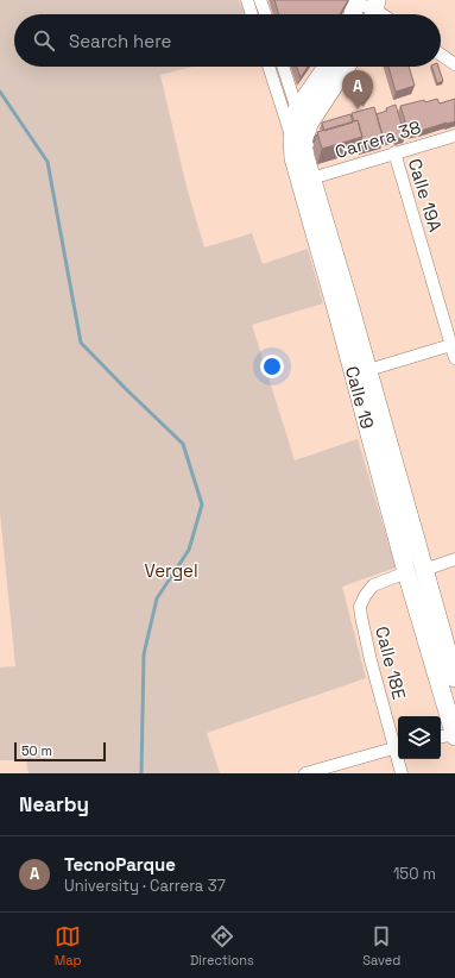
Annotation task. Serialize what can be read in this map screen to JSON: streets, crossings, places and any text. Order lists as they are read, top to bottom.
{
  "streets": {
    "main road": ["Calle 19"],
    "street": ["Carrera 38", "Calle 19A", "Calle 18E"]
  },
  "crossings": [
    ["Carrera 38", "Calle 19A"],
    ["Carrera 38", "Calle 19"],
    ["Calle 19", "Calle 18E"]
  ],
  "parks": ["Vergel"],
  "scale_bar": "50 m",
  "page": {
    "search": "Search here",
    "pins": "A",
    "scale": "50 m",
    "heading": "Nearby",
    "list": [
      {
        "mark": "A",
        "name": "TecnoParque",
        "note": "University · Carrera 37",
        "value": "150 m"
      }
    ],
    "nav": ["Map", "Directions", "Saved"]
  }
}
